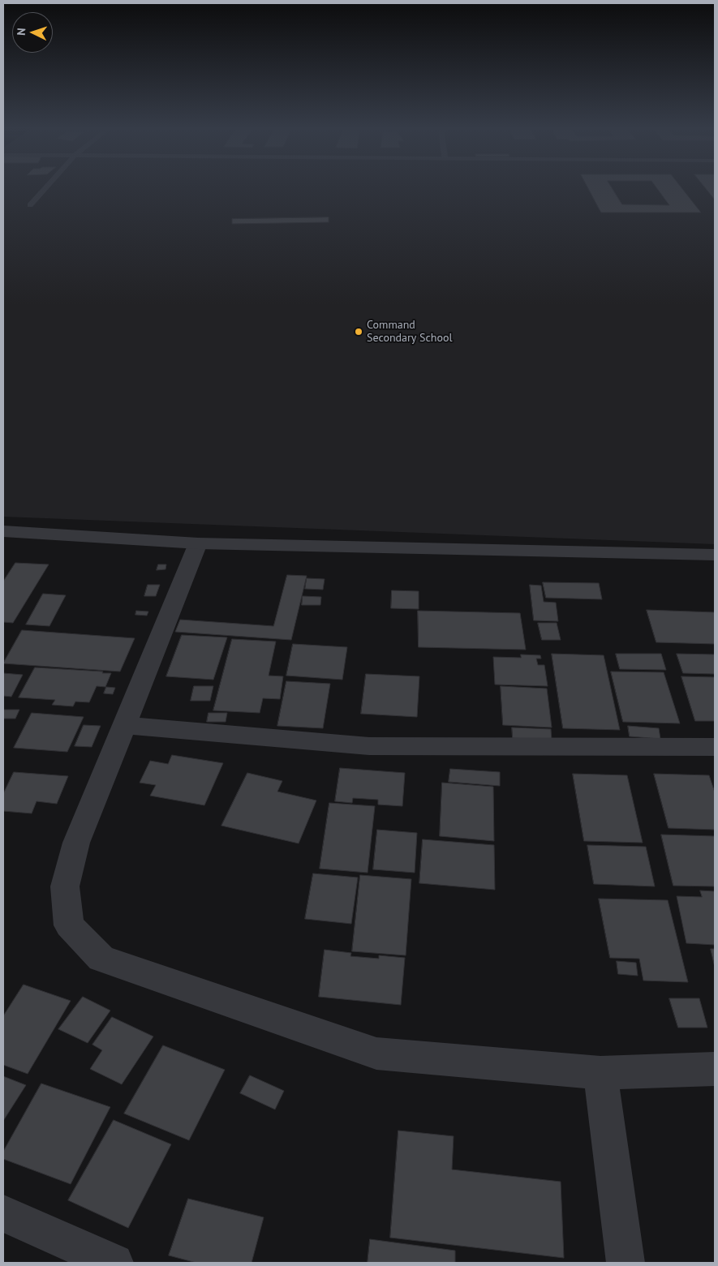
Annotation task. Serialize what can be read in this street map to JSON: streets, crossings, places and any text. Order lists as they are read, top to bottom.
{
  "places": ["Command Secondary School"],
  "north": "left"
}
